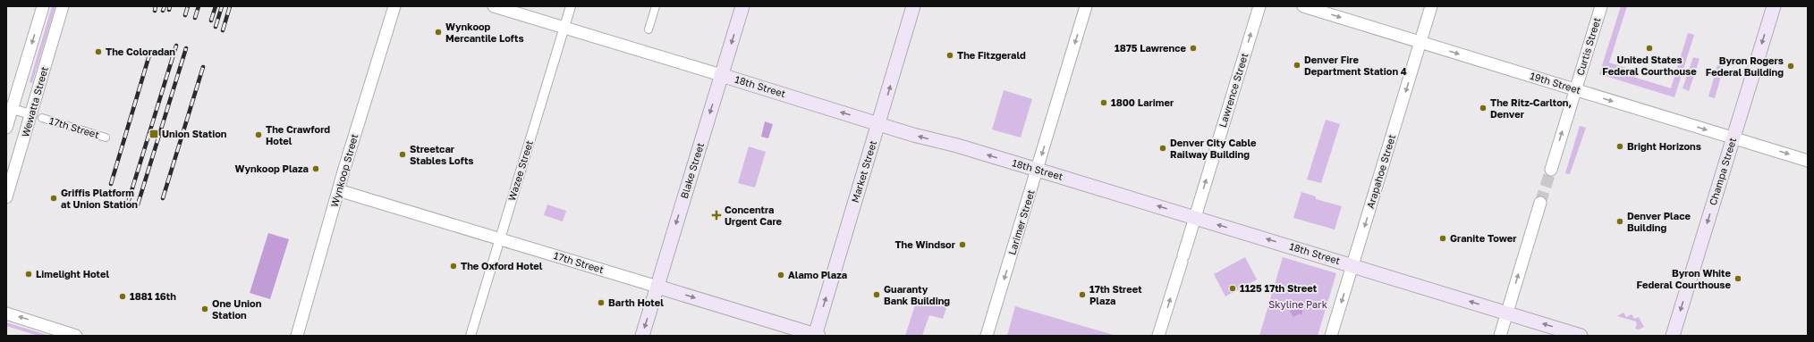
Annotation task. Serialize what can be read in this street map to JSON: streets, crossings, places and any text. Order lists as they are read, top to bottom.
{
  "streets": {
    "main road": [
      "18th Street",
      "17th Street",
      "Blake Street",
      "Market Street",
      "Champa Street"
    ],
    "street": [
      "Curtis Street",
      "19th Street",
      "Lawrence Street",
      "Wewatta Street",
      "Wynkoop Street",
      "Wazee Street",
      "Arapahoe Street",
      "Larimer Street"
    ]
  },
  "crossings": [
    ["Curtis Street", "19th Street"],
    ["19th Street", "Arapahoe Street"],
    ["19th Street", "Champa Street"],
    ["18th Street", "Lawrence Street"],
    ["18th Street", "Wazee Street"],
    ["18th Street", "Blake Street"],
    ["18th Street", "Market Street"],
    ["18th Street", "Arapahoe Street"],
    ["18th Street", "Larimer Street"],
    ["17th Street", "Wynkoop Street"],
    ["17th Street", "Wazee Street"],
    ["17th Street", "Blake Street"],
    ["17th Street", "Market Street"]
  ],
  "one_way": [
    "Curtis Street",
    "19th Street",
    "18th Street",
    "Lawrence Street",
    "Blake Street",
    "Market Street",
    "Arapahoe Street",
    "Champa Street",
    "Larimer Street"
  ],
  "parks": ["Skyline Park"],
  "places": {
    "other": [
      "Wynkoop Mercantile Lofts",
      "1875 Lawrence",
      "United States Federal Courthouse",
      "The Coloradan",
      "The Fitzgerald",
      "Denver Fire Department Station 4",
      "Byron Rogers Federal Building",
      "1800 Larimer",
      "The Ritz-Carlton, Denver",
      "The Crawford Hotel",
      "Bright Horizons",
      "Denver City Cable Railway Building",
      "Streetcar Stables Lofts",
      "Wynkoop Plaza",
      "Griffis Platform at Union Station",
      "Denver Place Building",
      "Granite Tower",
      "The Windsor",
      "The Oxford Hotel",
      "Limelight Hotel",
      "Alamo Plaza",
      "Byron White Federal Courthouse",
      "1125 17th Street",
      "Guaranty Bank Building",
      "17th Street Plaza",
      "1881 16th",
      "Barth Hotel",
      "One Union Station"
    ],
    "transit": ["Union Station"],
    "health": ["Concentra Urgent Care"]
  }
}
